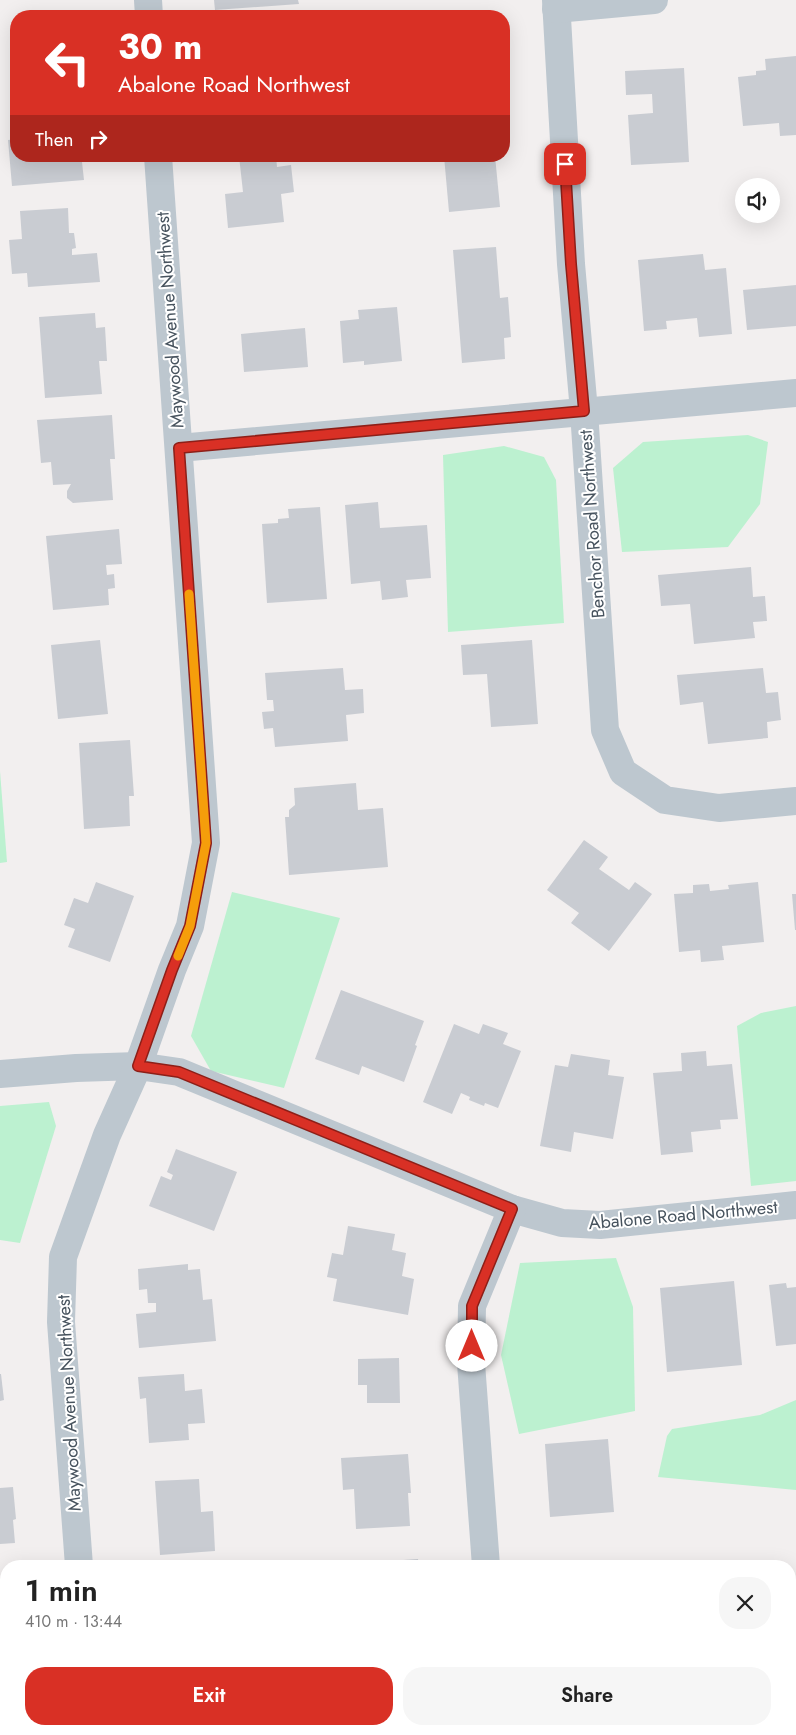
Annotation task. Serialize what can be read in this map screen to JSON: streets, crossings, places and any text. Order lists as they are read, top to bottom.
{
  "streets": {
    "street": ["Maywood Avenue Northwest", "Benchor Road Northwest", "Abalone Road Northwest"]
  },
  "crossings": [
    ["Maywood Avenue Northwest", "Abalone Road Northwest"]
  ],
  "page": {
    "turn": ["30 m", "Abalone Road Northwest"],
    "then": "Then",
    "heading": ["1 min", "410 m · 13:44"],
    "buttons": ["Exit", "Share"]
  }
}
